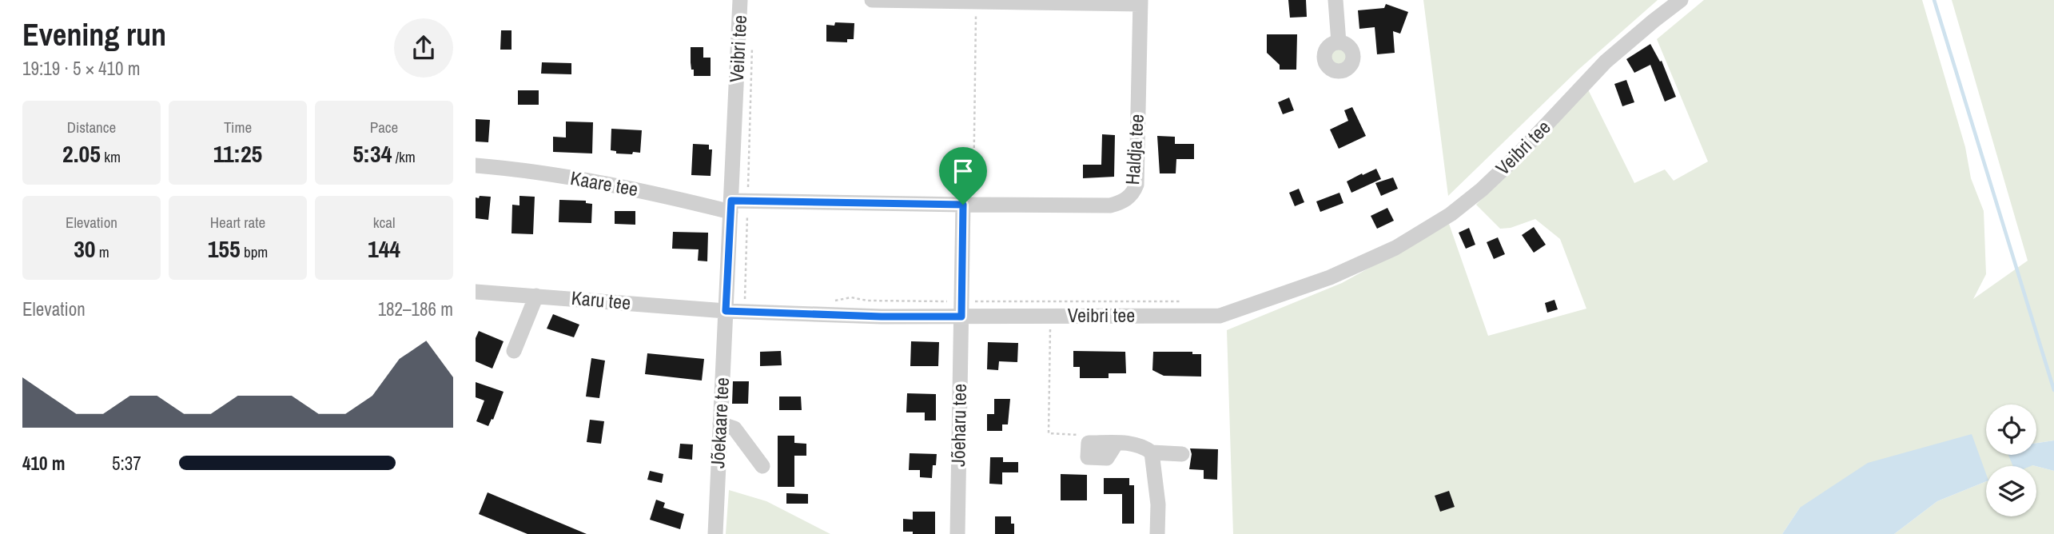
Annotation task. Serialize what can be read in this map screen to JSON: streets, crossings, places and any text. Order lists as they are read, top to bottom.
{
  "streets": {
    "street": [
      "Veibri tee",
      "Haldja tee",
      "Kaare tee",
      "Karu tee",
      "Jõekaare tee",
      "Jõeharu tee"
    ]
  },
  "crossings": [
    ["Veibri tee", "Haldja tee"],
    ["Veibri tee", "Kaare tee"],
    ["Veibri tee", "Karu tee"],
    ["Veibri tee", "Jõekaare tee"],
    ["Veibri tee", "Jõeharu tee"],
    ["Haldja tee", "Kaare tee"],
    ["Karu tee", "Jõekaare tee"]
  ],
  "page": {
    "heading": ["Evening run", "19:19 · 5 × 410 m"],
    "stats": [
      ["Distance", "2.05 km"],
      ["Time", "11:25"],
      ["Pace", "5:34 /km"],
      ["Elevation", "30 m"],
      ["Heart rate", "155 bpm"],
      ["kcal", "144"]
    ],
    "chart": ["Elevation", "182–186 m"],
    "list": [
      {
        "name": "410 m",
        "note": "5:37"
      }
    ]
  }
}
